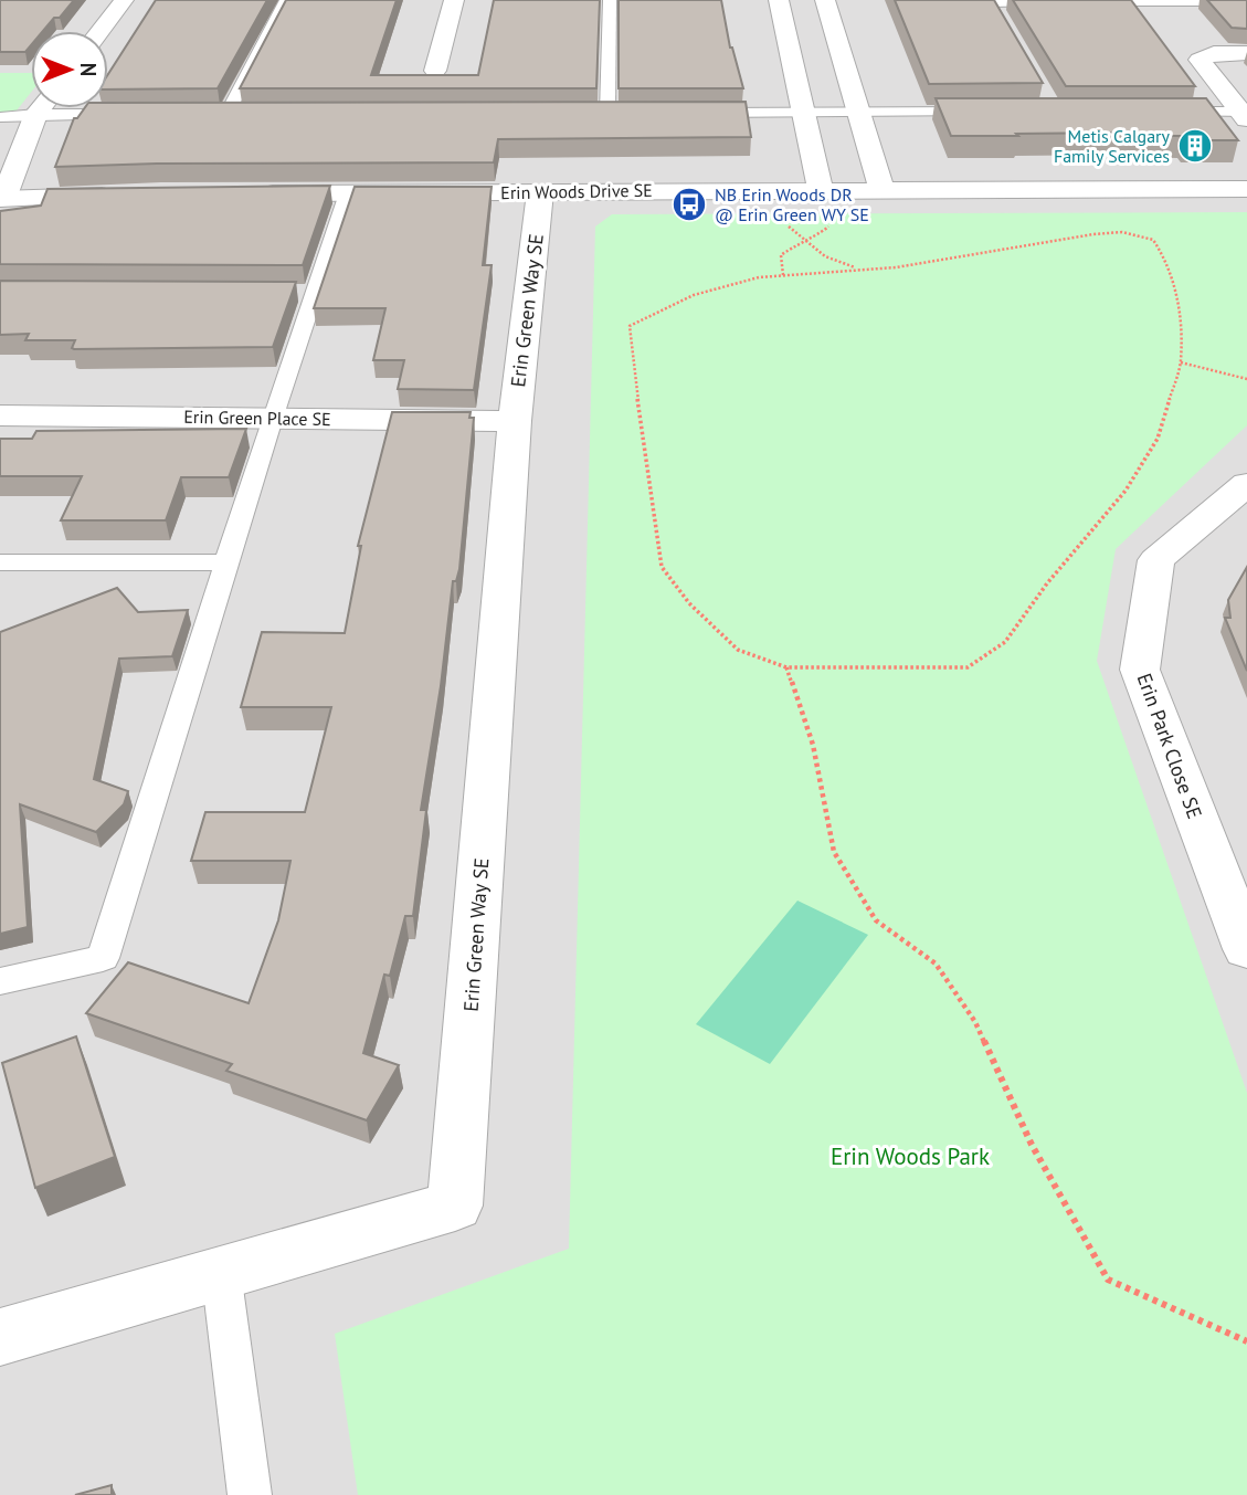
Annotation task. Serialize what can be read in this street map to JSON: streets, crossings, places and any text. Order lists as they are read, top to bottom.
{
  "streets": {
    "street": [
      "Erin Woods Drive SE",
      "Erin Green Way SE",
      "Erin Green Place SE",
      "Erin Park Close SE"
    ]
  },
  "crossings": [
    ["Erin Woods Drive SE", "Erin Green Way SE"],
    ["Erin Green Way SE", "Erin Green Place SE"]
  ],
  "parks": ["Erin Woods Park"],
  "places": {
    "building": ["Metis Calgary Family Services"],
    "bus stop": ["NB Erin Woods DR @ Erin Green WY SE"]
  },
  "north": "right"
}
